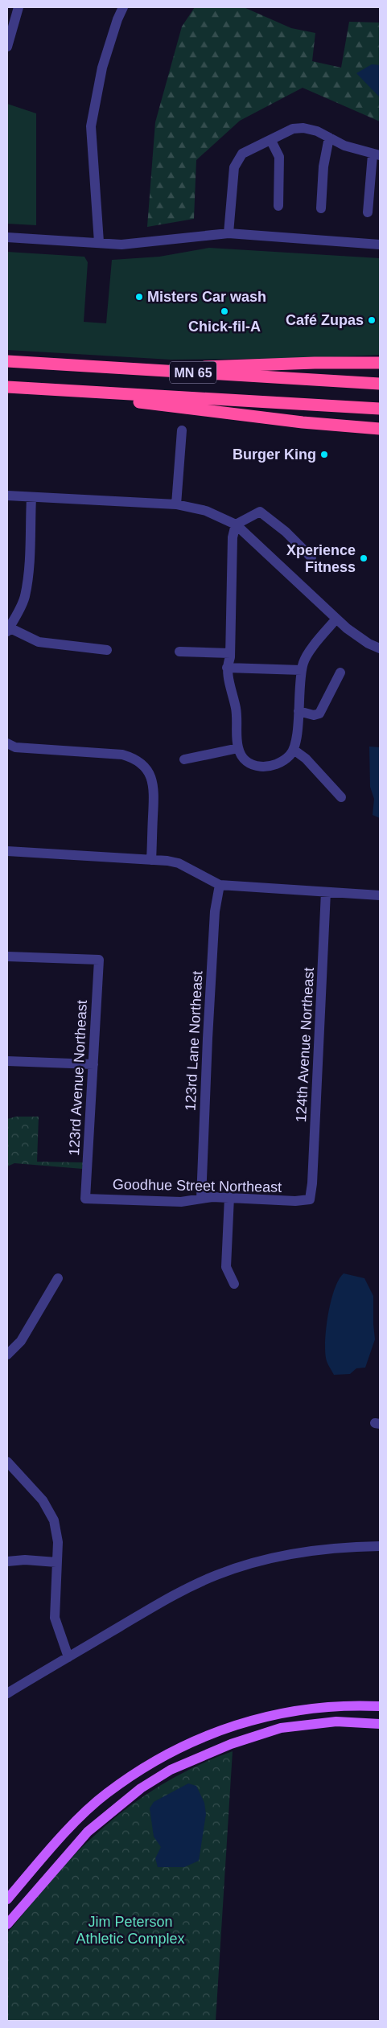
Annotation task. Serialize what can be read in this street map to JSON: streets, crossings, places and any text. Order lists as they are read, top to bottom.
{
  "streets": {
    "highway": ["MN 65"],
    "street": [
      "123rd Lane Northeast",
      "124th Avenue Northeast",
      "123rd Avenue Northeast",
      "Goodhue Street Northeast"
    ]
  },
  "crossings": [
    ["123rd Lane Northeast", "Goodhue Street Northeast"],
    ["124th Avenue Northeast", "Goodhue Street Northeast"],
    ["123rd Avenue Northeast", "Goodhue Street Northeast"]
  ],
  "parks": ["Jim Peterson Athletic Complex"],
  "places": [
    "Misters Car wash",
    "Chick-fil-A",
    "Café Zupas",
    "Burger King",
    "Xperience Fitness"
  ]
}
